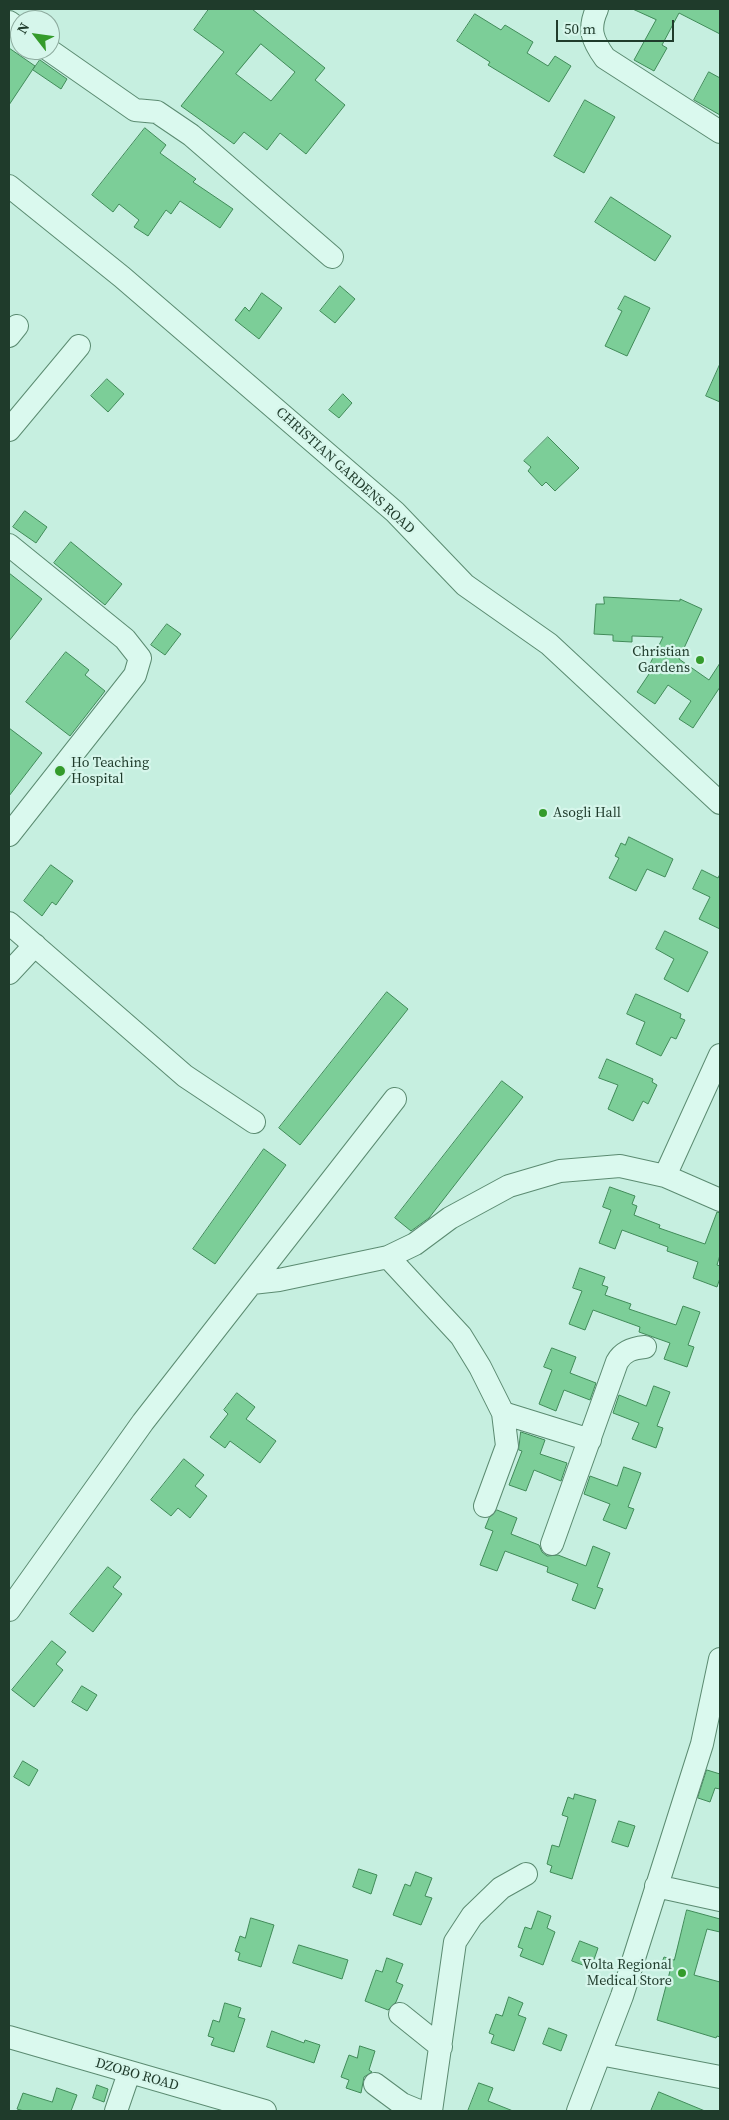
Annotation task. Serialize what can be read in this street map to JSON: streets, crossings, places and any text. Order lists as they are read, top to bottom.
{
  "streets": {
    "street": ["CHRISTIAN GARDENS ROAD", "DZOBO ROAD"]
  },
  "places": [
    "Christian Gardens",
    "Ho Teaching Hospital",
    "Asogli Hall",
    "Volta Regional Medical Store"
  ],
  "scale_bar": "50 m",
  "north": "top left"
}
